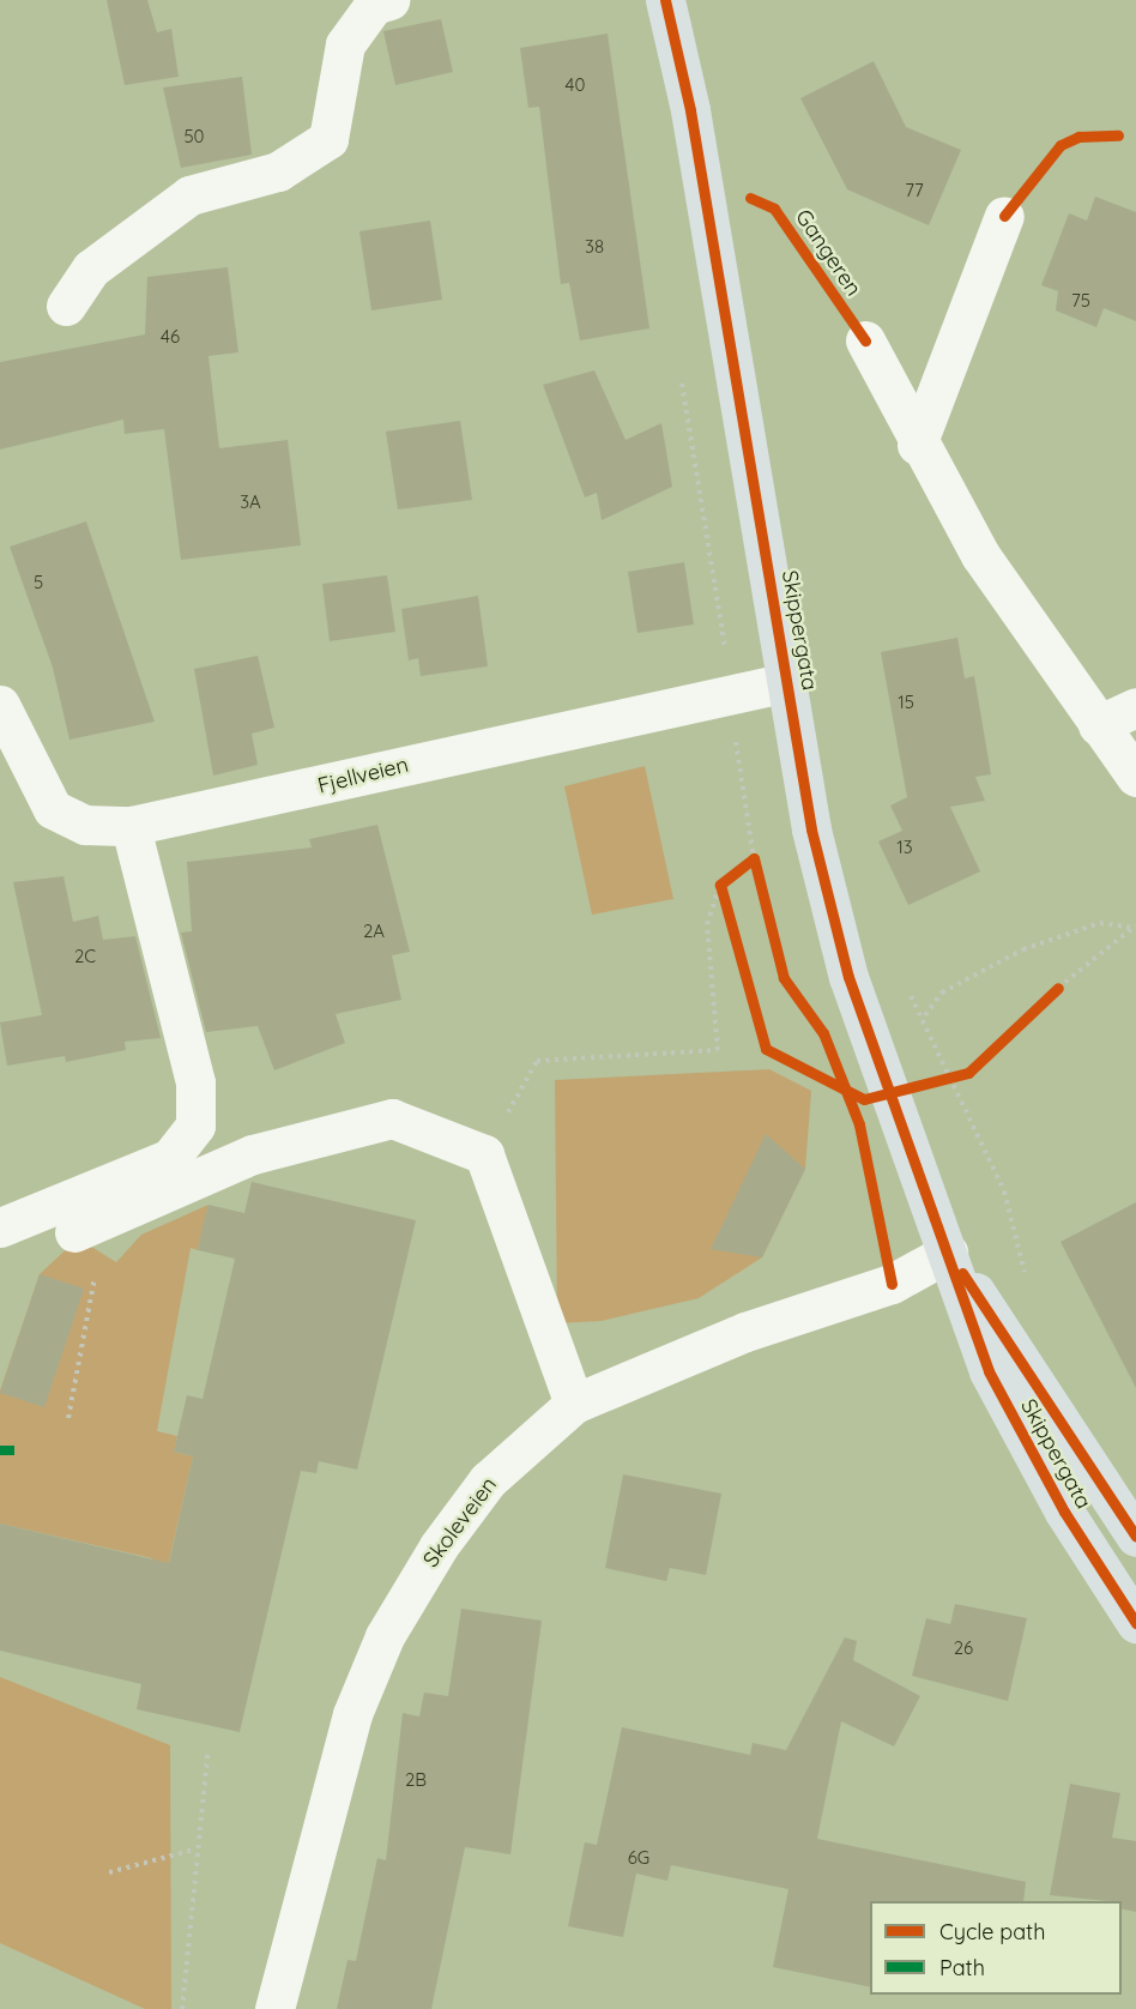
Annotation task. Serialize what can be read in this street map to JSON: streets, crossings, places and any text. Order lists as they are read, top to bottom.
{
  "streets": {
    "main road": ["Skippergata"],
    "street": ["Fjellveien", "Skoleveien"],
    "cycle path": ["Gangeren"]
  },
  "crossings": [
    ["Skippergata", "Fjellveien"],
    ["Skippergata", "Skoleveien"]
  ],
  "house_numbers": [
    "40",
    "50",
    "77",
    "38",
    "75",
    "46",
    "3A",
    "5",
    "15",
    "13",
    "2A",
    "2C",
    "26",
    "2B",
    "6G"
  ],
  "legend": ["Cycle path", "Path"]
}
